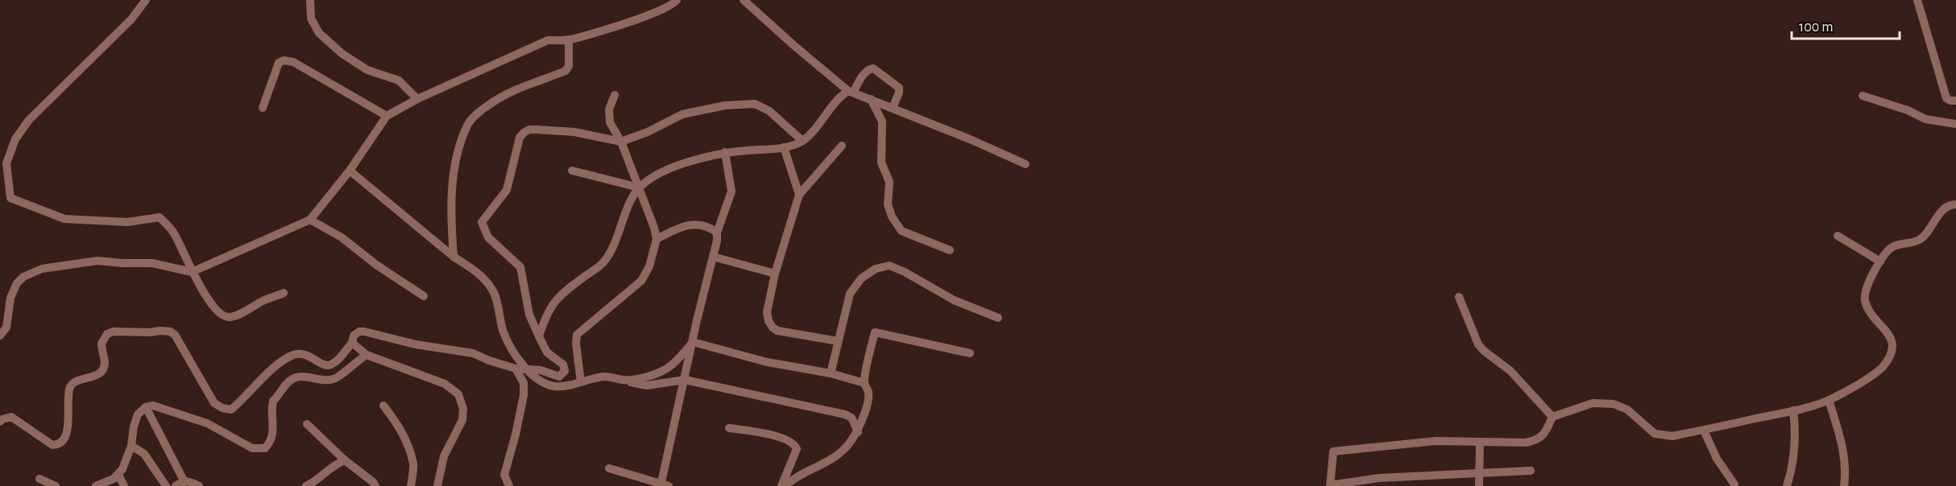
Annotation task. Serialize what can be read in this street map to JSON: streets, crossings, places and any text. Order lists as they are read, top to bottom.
{
  "scale_bar": "100 m"
}
